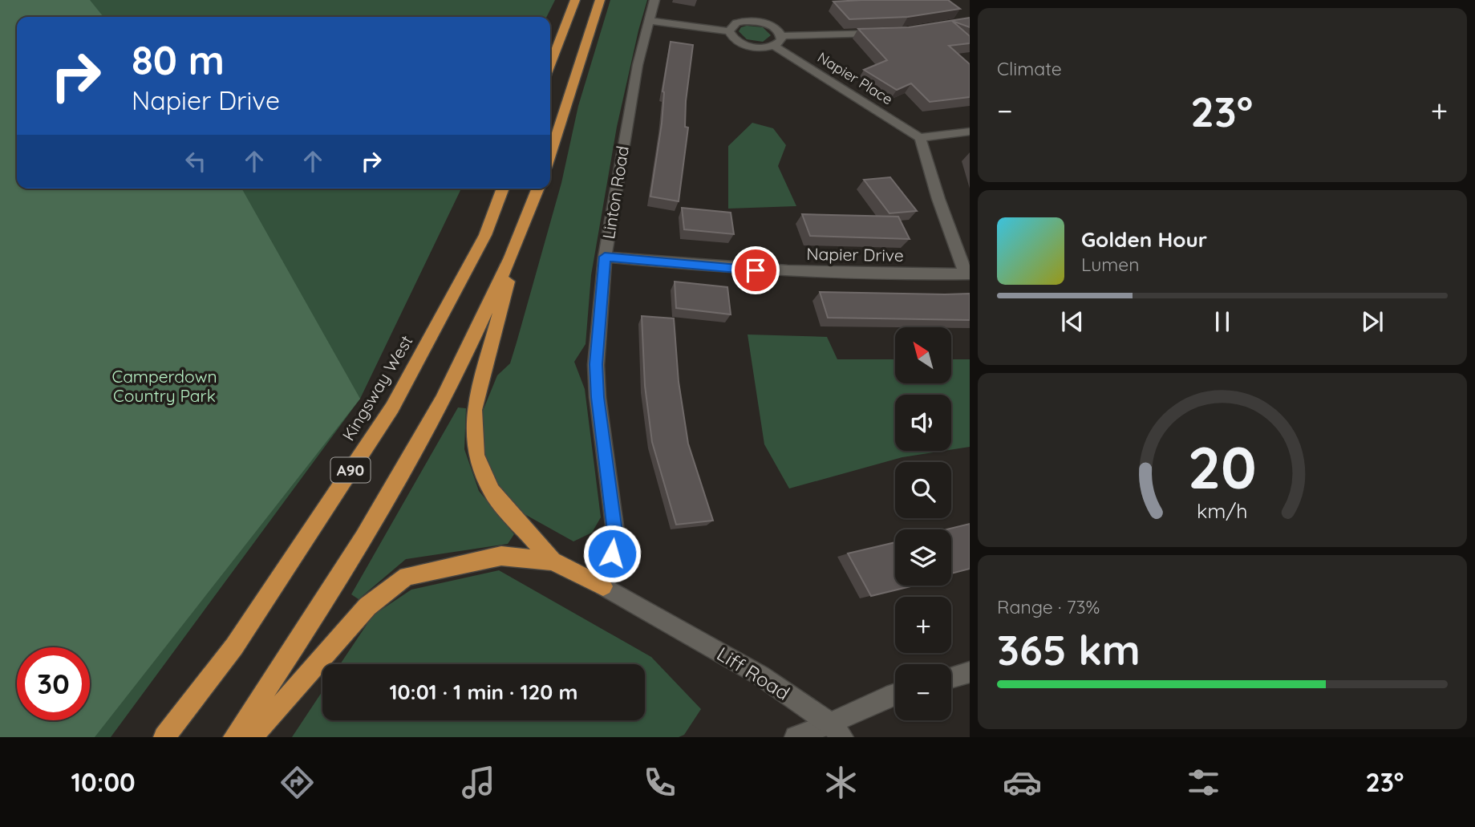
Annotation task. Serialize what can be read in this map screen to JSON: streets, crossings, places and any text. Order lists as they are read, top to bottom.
{
  "streets": {
    "highway": ["Kingsway West", "A90"],
    "street": [
      "Napier Place",
      "Linton Road",
      "Napier Drive",
      "Liff Road"
    ]
  },
  "crossings": [
    ["Linton Road", "Napier Drive"],
    ["Linton Road", "Liff Road"]
  ],
  "parks": ["Camperdown Country Park"],
  "north": "top left",
  "page": {
    "tile": [
      "Climate",
      ["Range · 73%", "365 km"]
    ],
    "turn": ["80 m", "Napier Drive"],
    "heat": ["−", "23°", "+"],
    "song": ["Golden Hour", "Lumen"],
    "map_buttons": ["+", "−"],
    "limit": "30",
    "trip": "10:01 · 1 min · 120 m",
    "tabs": ["10:00", "23°"],
    "gauge": ["20", "km/h"]
  }
}
